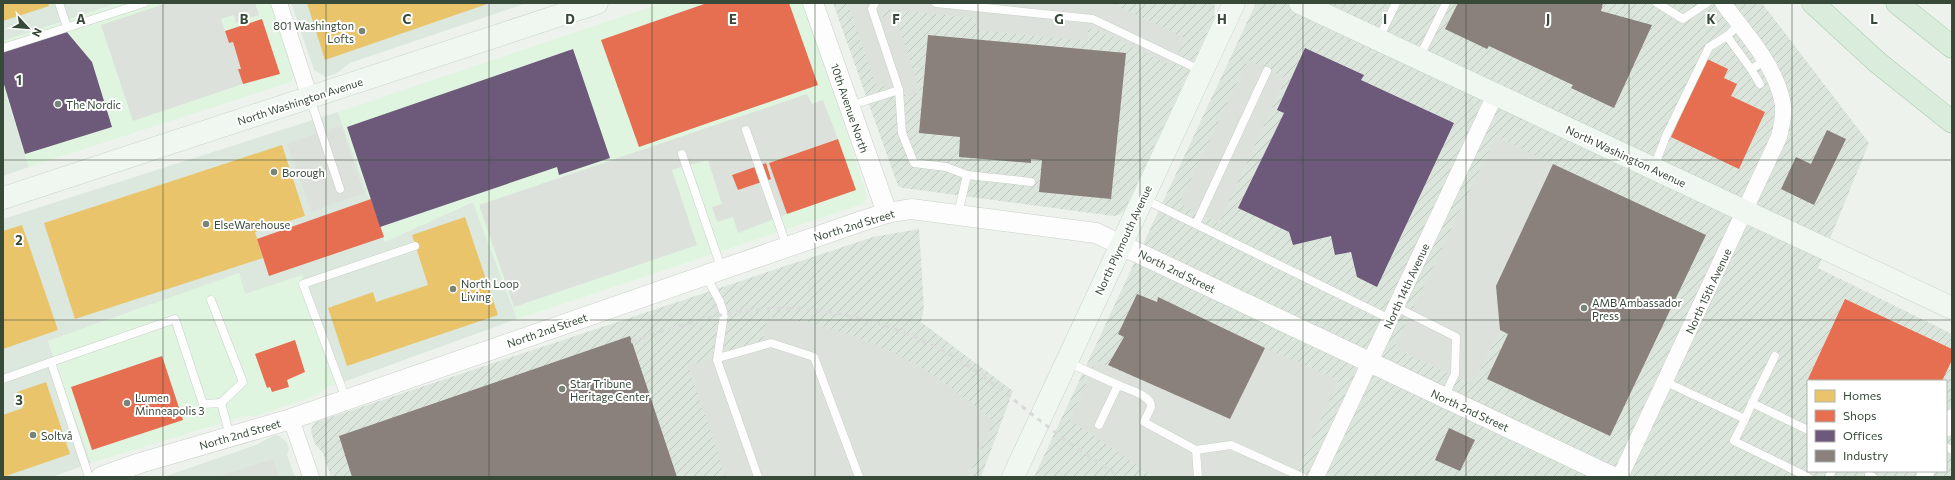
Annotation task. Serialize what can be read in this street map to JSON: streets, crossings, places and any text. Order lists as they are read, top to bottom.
{
  "streets": {
    "main road": ["North Washington Avenue", "North Plymouth Avenue"],
    "street": [
      "10th Avenue North",
      "North 2nd Street",
      "North 14th Avenue",
      "North 15th Avenue"
    ]
  },
  "crossings": [
    ["North Washington Avenue", "North 14th Avenue"],
    ["North Washington Avenue", "North 15th Avenue"],
    ["10th Avenue North", "North 2nd Street"],
    ["North 2nd Street", "North Plymouth Avenue"],
    ["North 2nd Street", "North 14th Avenue"]
  ],
  "places": [
    "801 Washington Lofts",
    "The Nordic",
    "Borough",
    "ElseWarehouse",
    "North Loop Living",
    "AMB Ambassador Press",
    "Star Tribune Heritage Center",
    "Lumen Minneapolis 3",
    "Soltvå"
  ],
  "legend": [
    "Homes",
    "Shops",
    "Offices",
    "Industry"
  ],
  "north": "bottom right",
  "grid": {
    "columns": [
      "A",
      "B",
      "C",
      "D",
      "E",
      "F",
      "G",
      "H",
      "I",
      "J",
      "K",
      "L"
    ],
    "rows": ["1", "2", "3"]
  }
}
